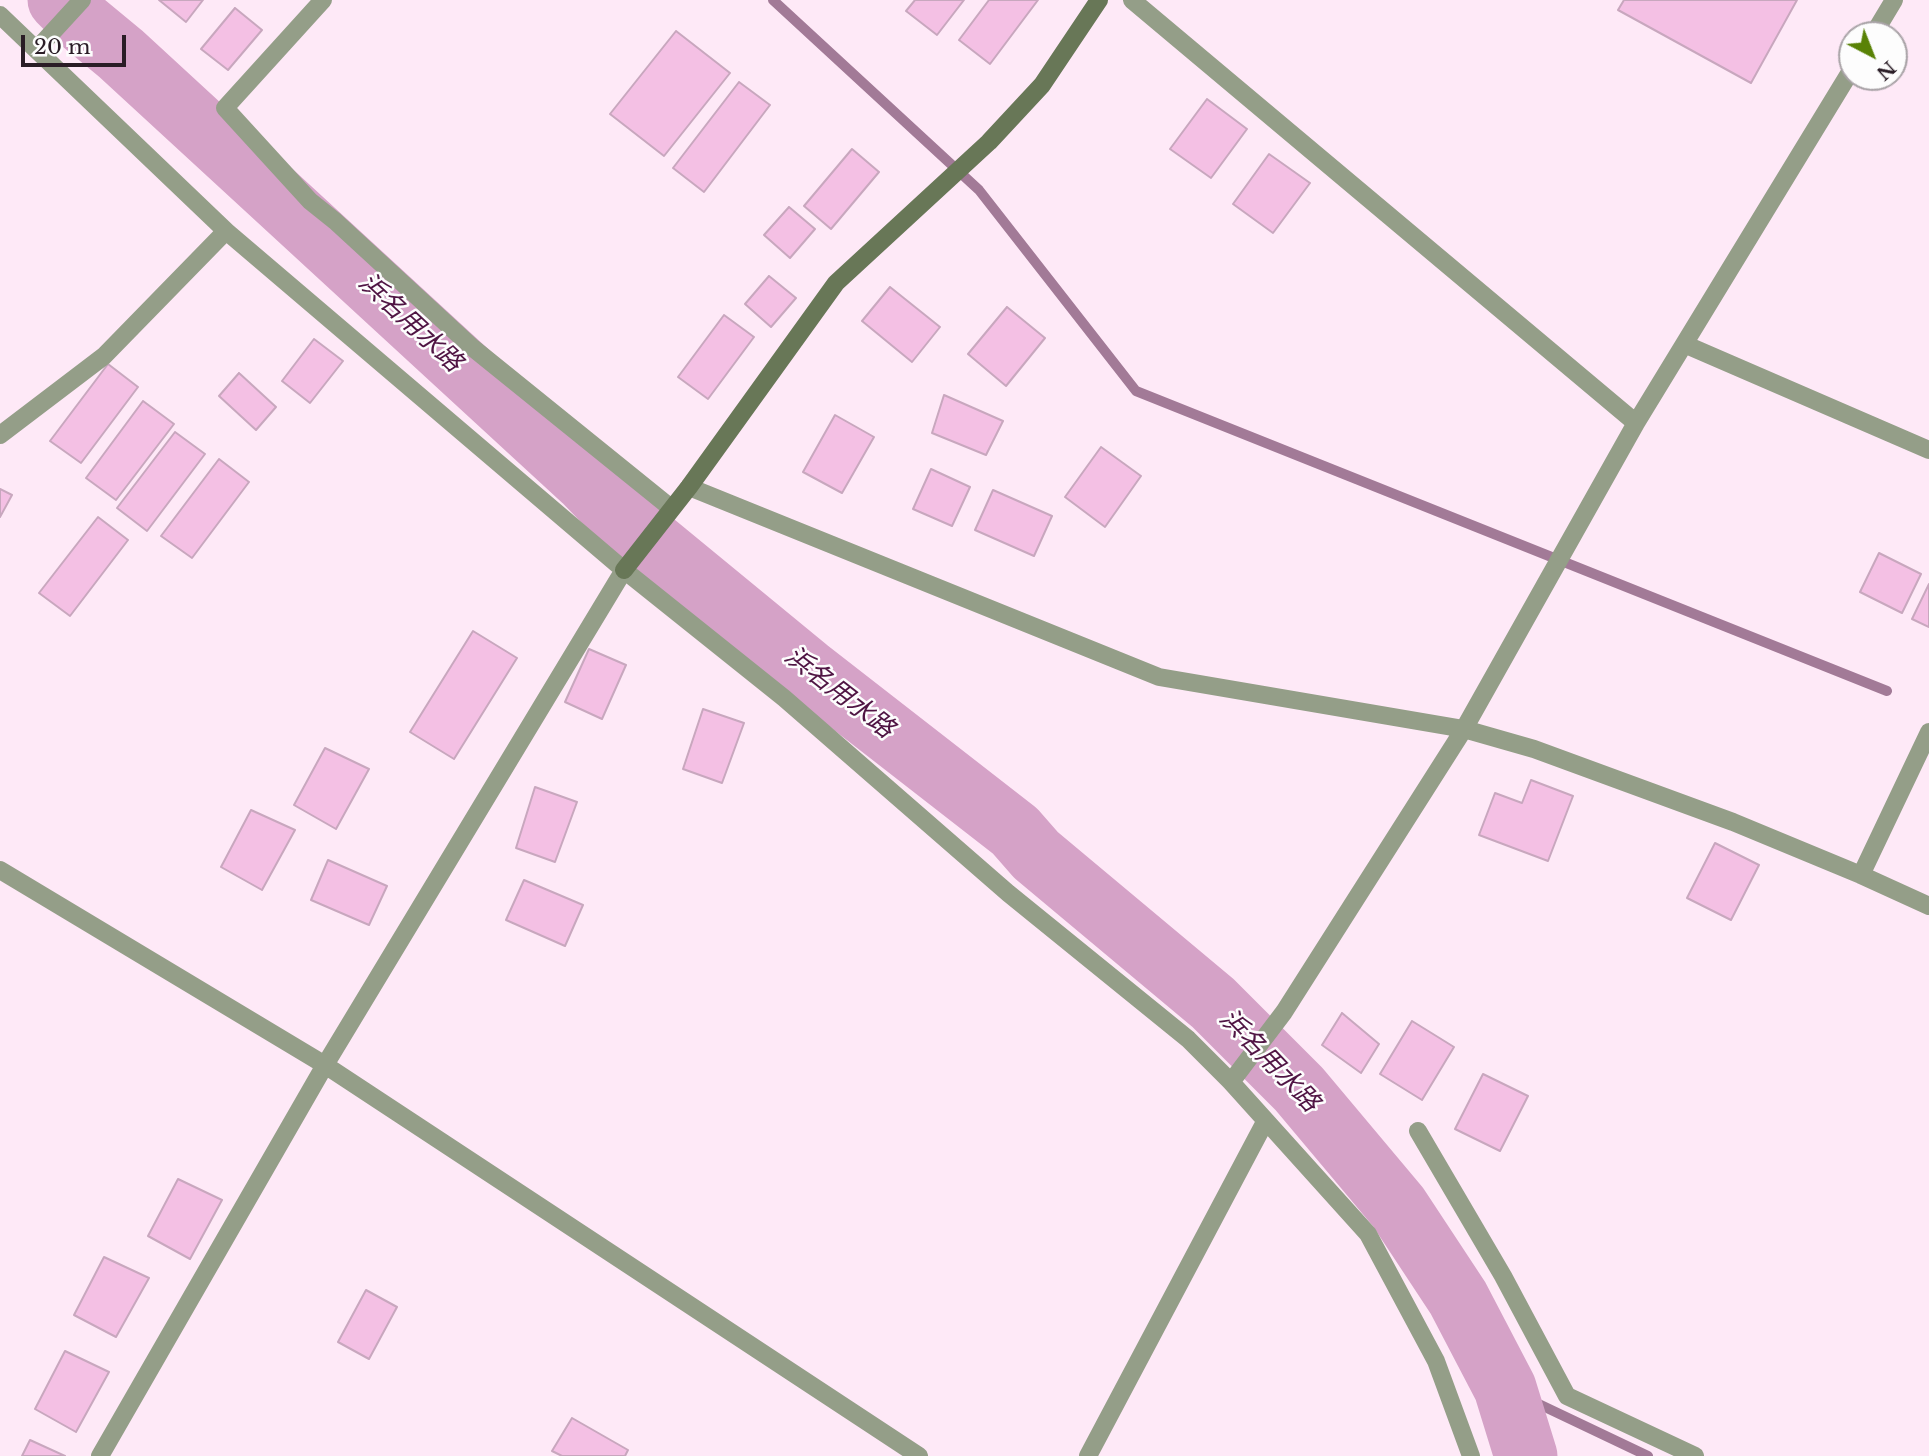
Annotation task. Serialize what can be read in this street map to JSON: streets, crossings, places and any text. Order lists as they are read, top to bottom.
{
  "water": ["浜名用水路"],
  "scale_bar": "20 m",
  "north": "bottom right"
}
